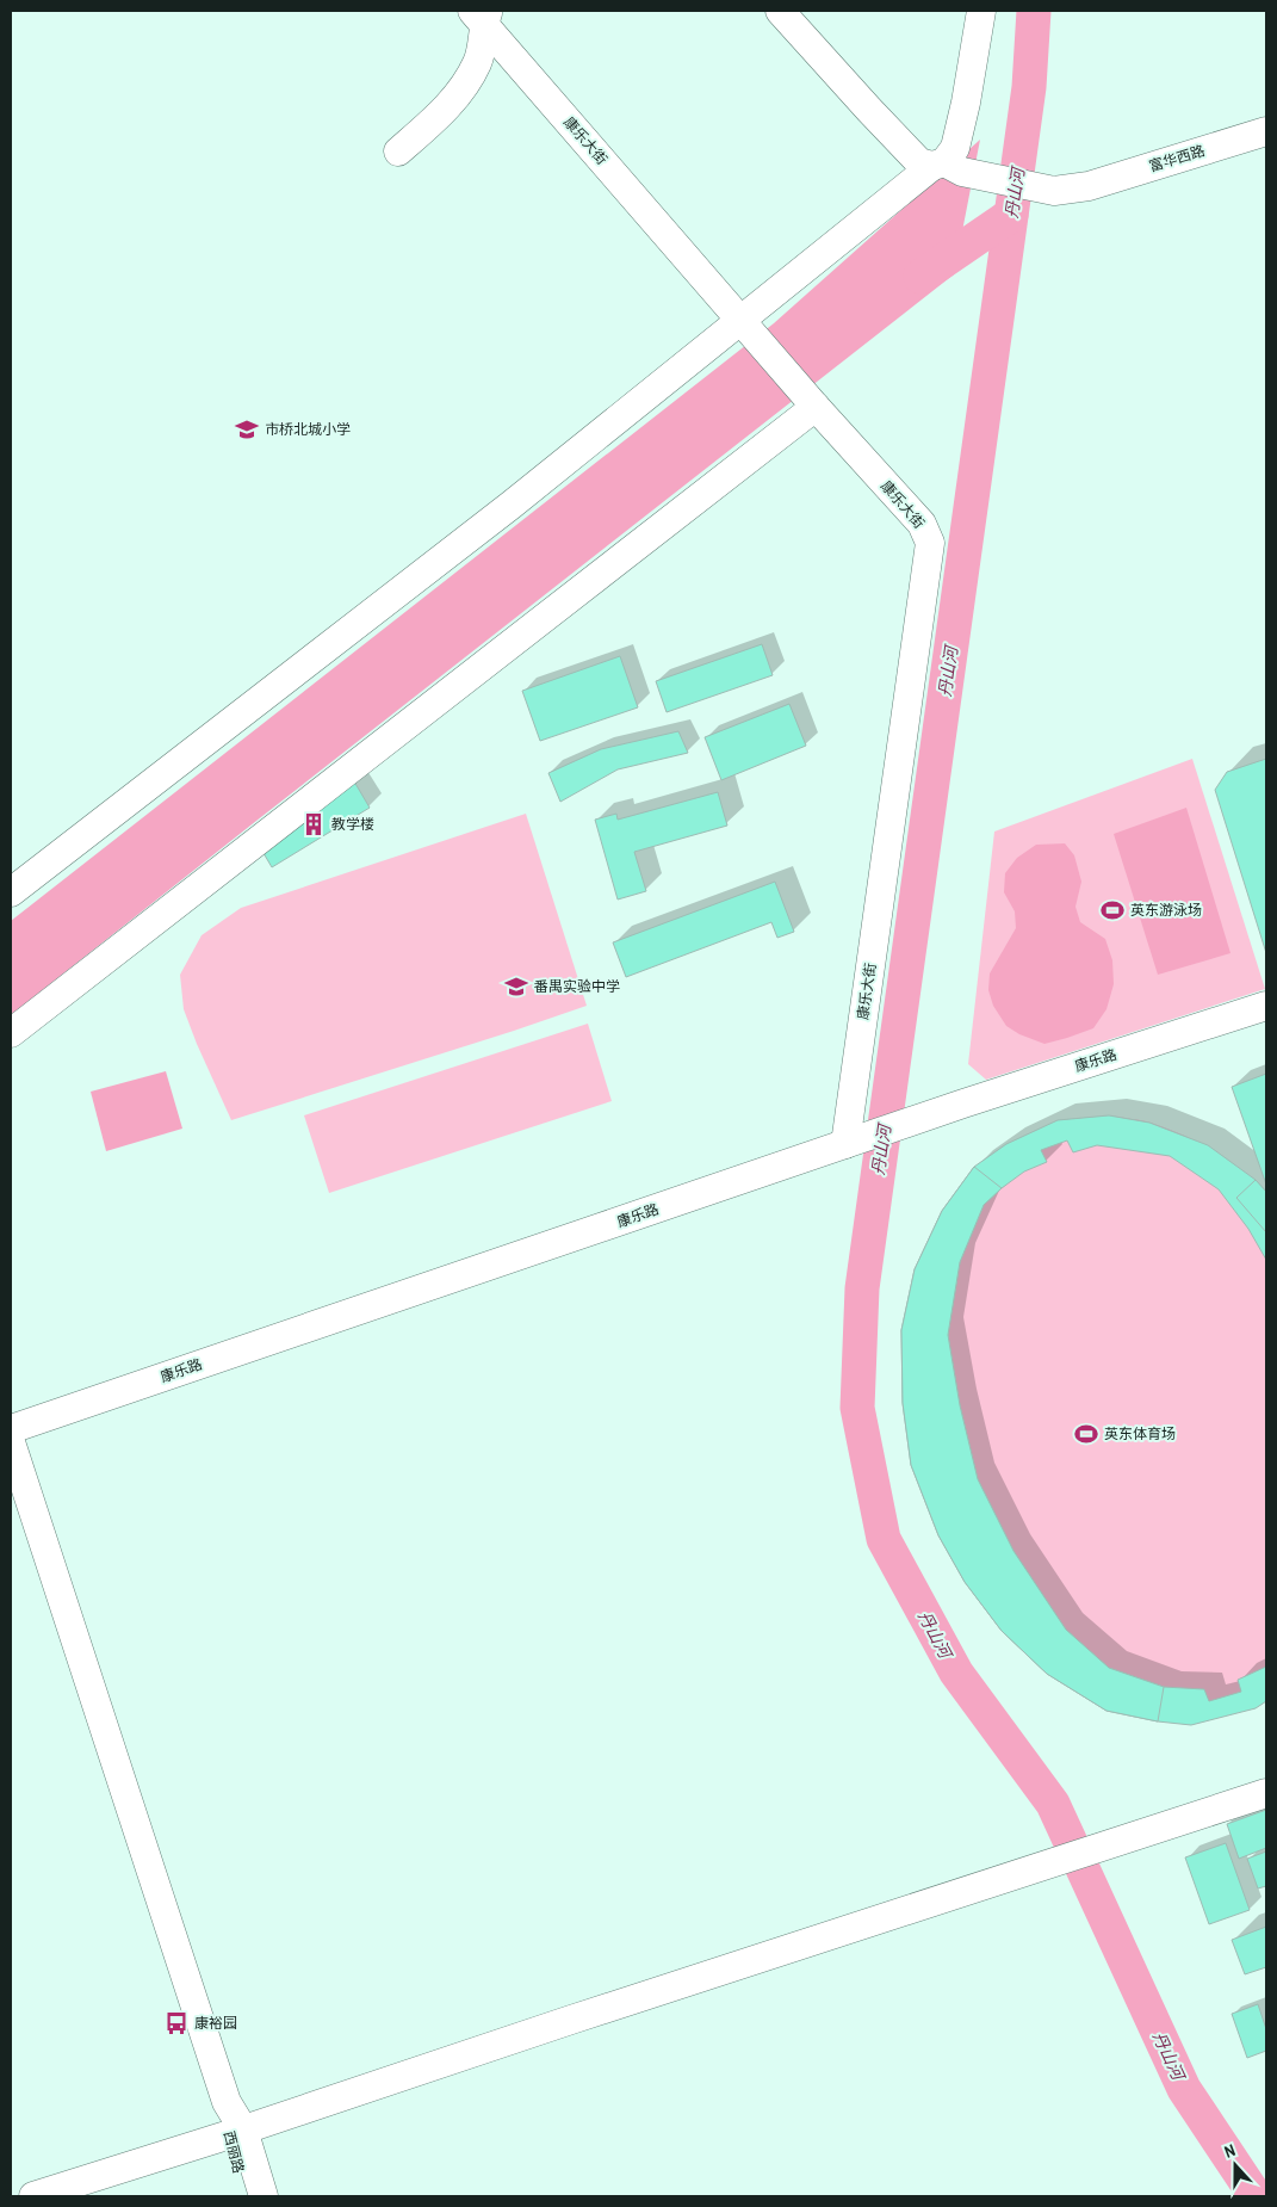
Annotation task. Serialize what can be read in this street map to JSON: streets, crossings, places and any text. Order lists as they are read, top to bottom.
{
  "streets": {
    "street": [
      "康乐大街",
      "富华西路",
      "康乐路",
      "西丽路"
    ]
  },
  "crossings": [
    ["康乐大街", "康乐路"]
  ],
  "water": ["丹山河"],
  "places": {
    "school or university": ["市桥北城小学", "番禺实验中学"],
    "building": ["教学楼"],
    "sports": ["英东游泳场", "英东体育场"],
    "bus stop": ["康裕园"]
  },
  "north": "top"
}
